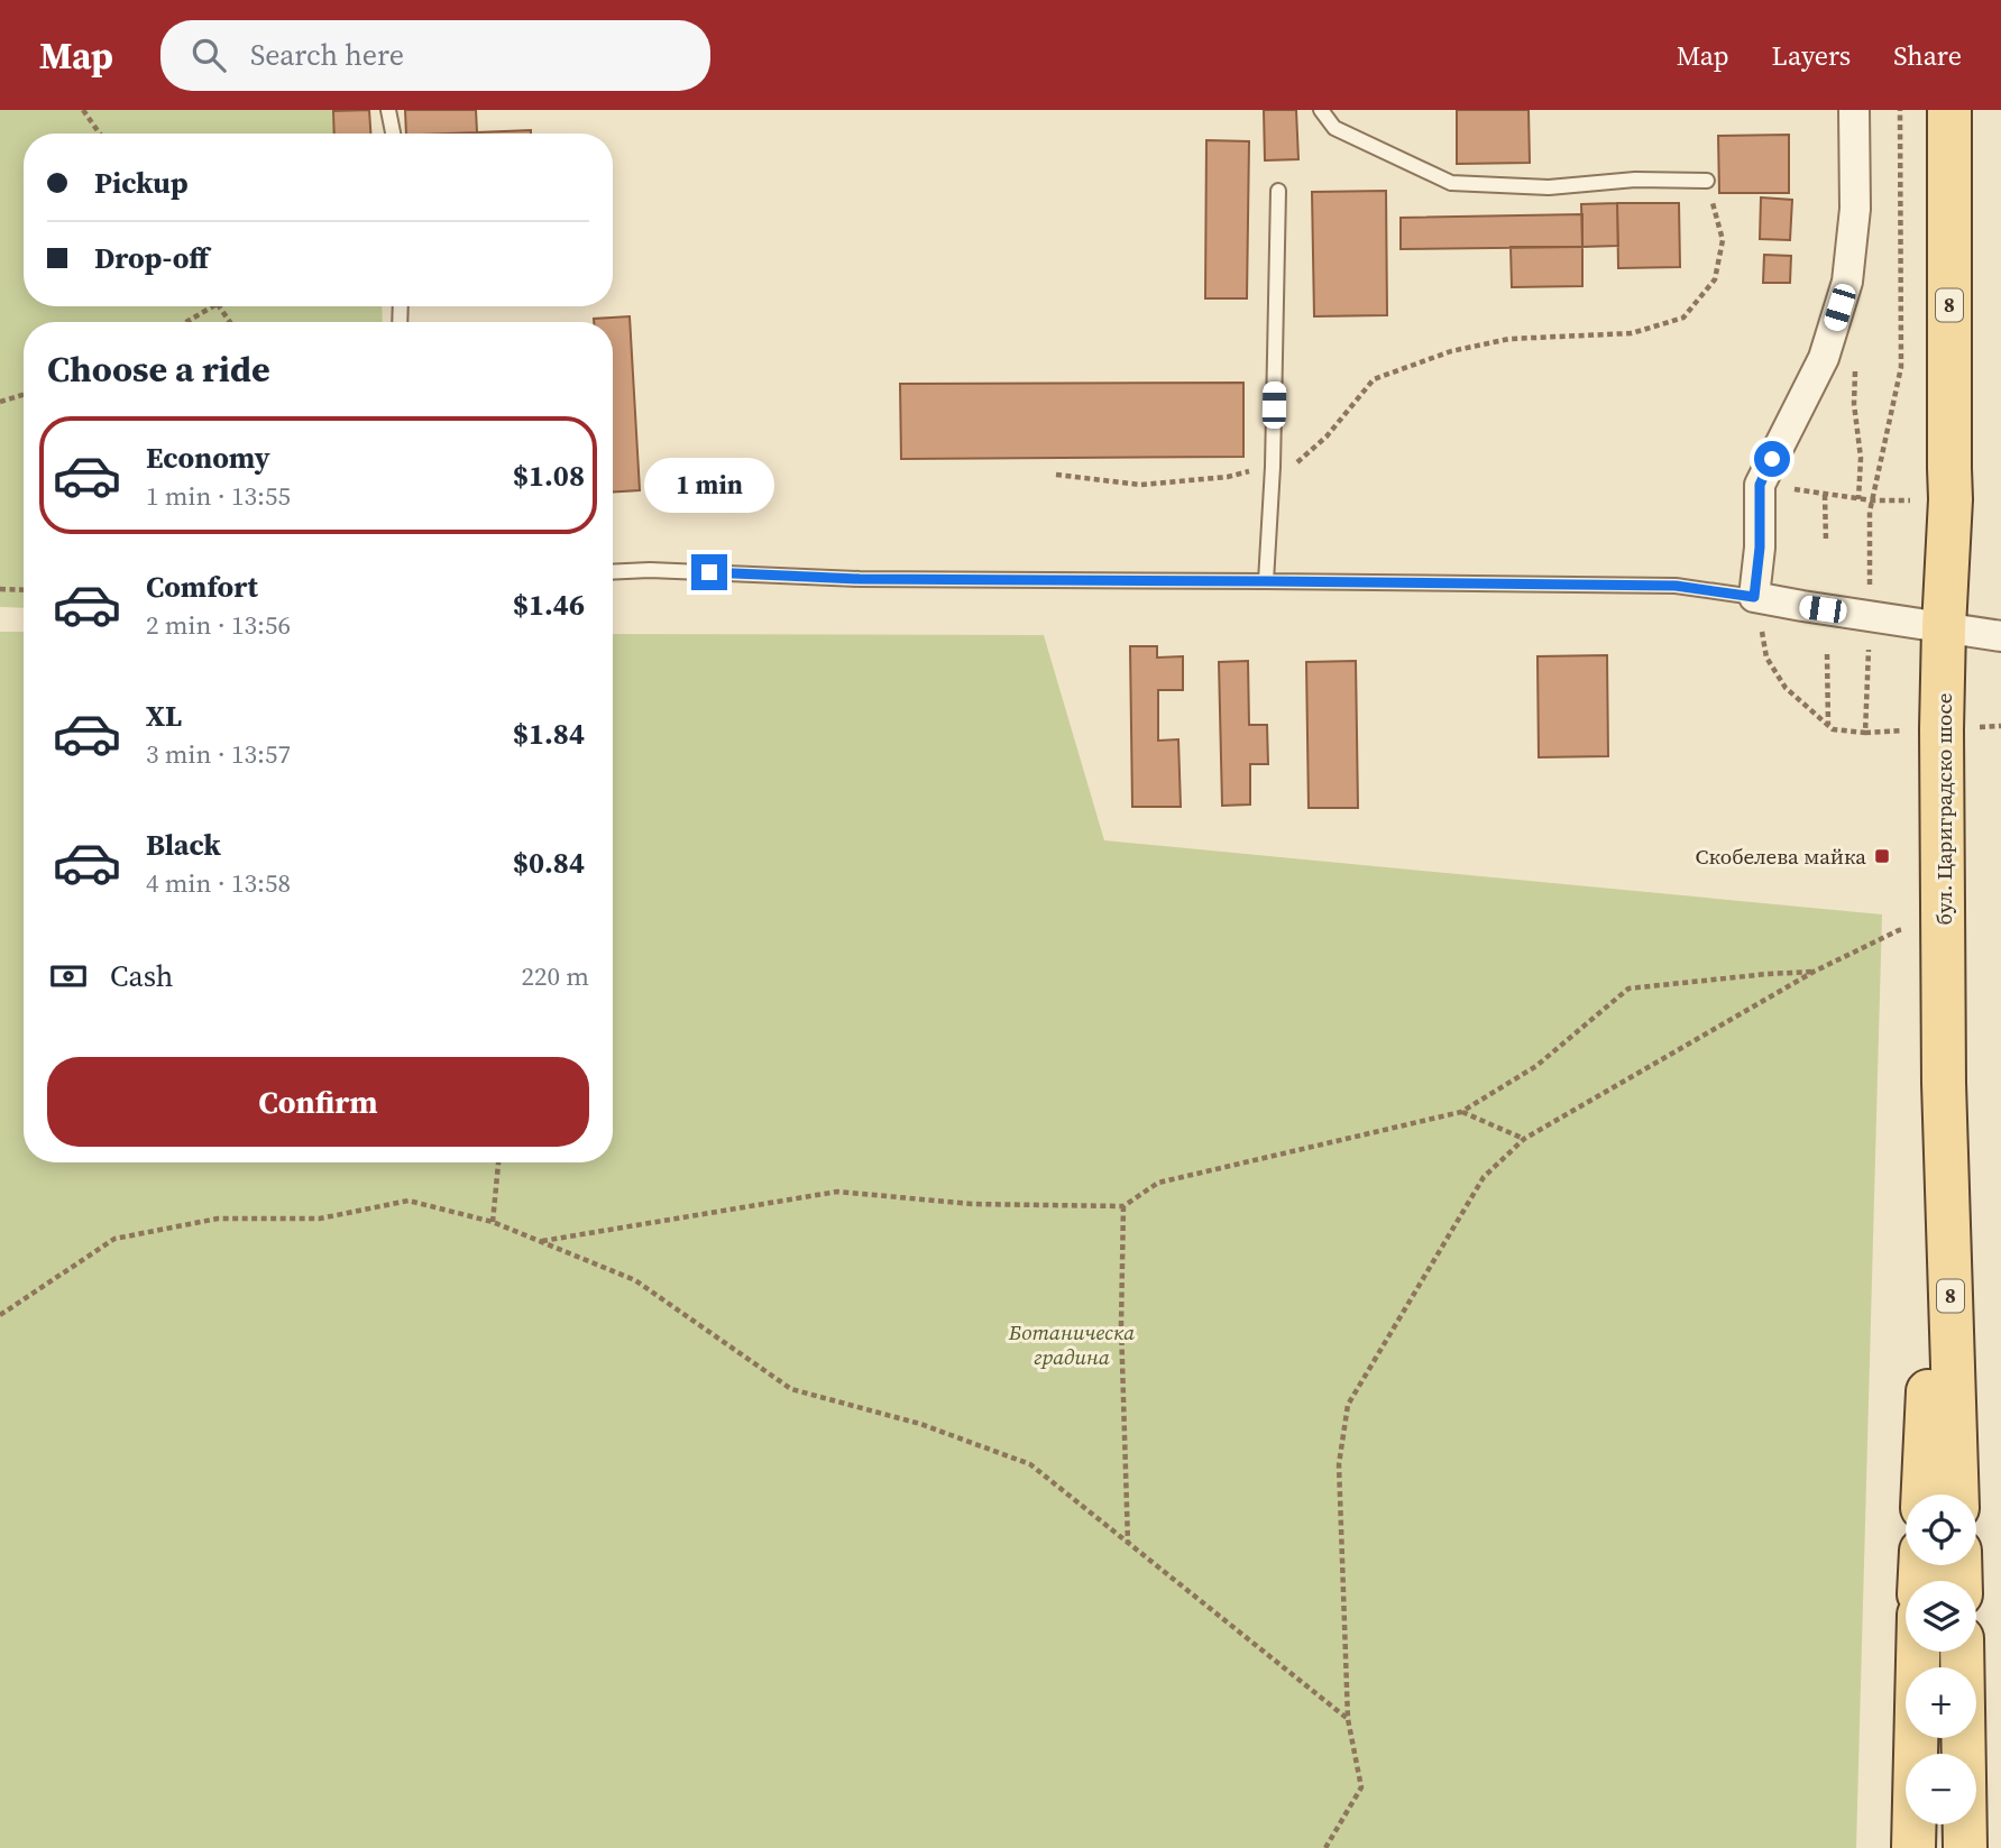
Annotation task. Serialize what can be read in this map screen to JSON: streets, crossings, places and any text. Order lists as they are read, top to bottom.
{
  "streets": {
    "main road": ["8", "бул. Цариградско шосе"]
  },
  "parks": ["Ботаническа градина"],
  "places": {
    "transit": ["Скобелева майка"]
  },
  "page": {
    "header": "Map",
    "search": "Search here",
    "nav": ["Map", "Layers", "Share"],
    "banner": ["Pickup", "Drop-off"],
    "heading": "Choose a ride",
    "list": [
      {
        "name": "Economy",
        "note": "1 min · 13:55",
        "value": "$1.08"
      },
      {
        "name": "Comfort",
        "note": "2 min · 13:56",
        "value": "$1.46"
      },
      {
        "name": "XL",
        "note": "3 min · 13:57",
        "value": "$1.84"
      },
      {
        "name": "Black",
        "note": "4 min · 13:58",
        "value": "$0.84"
      }
    ],
    "bubble": "1 min",
    "pay": ["Cash", "220 m"],
    "buttons": "Confirm",
    "map_buttons": ["+", "−"]
  }
}
